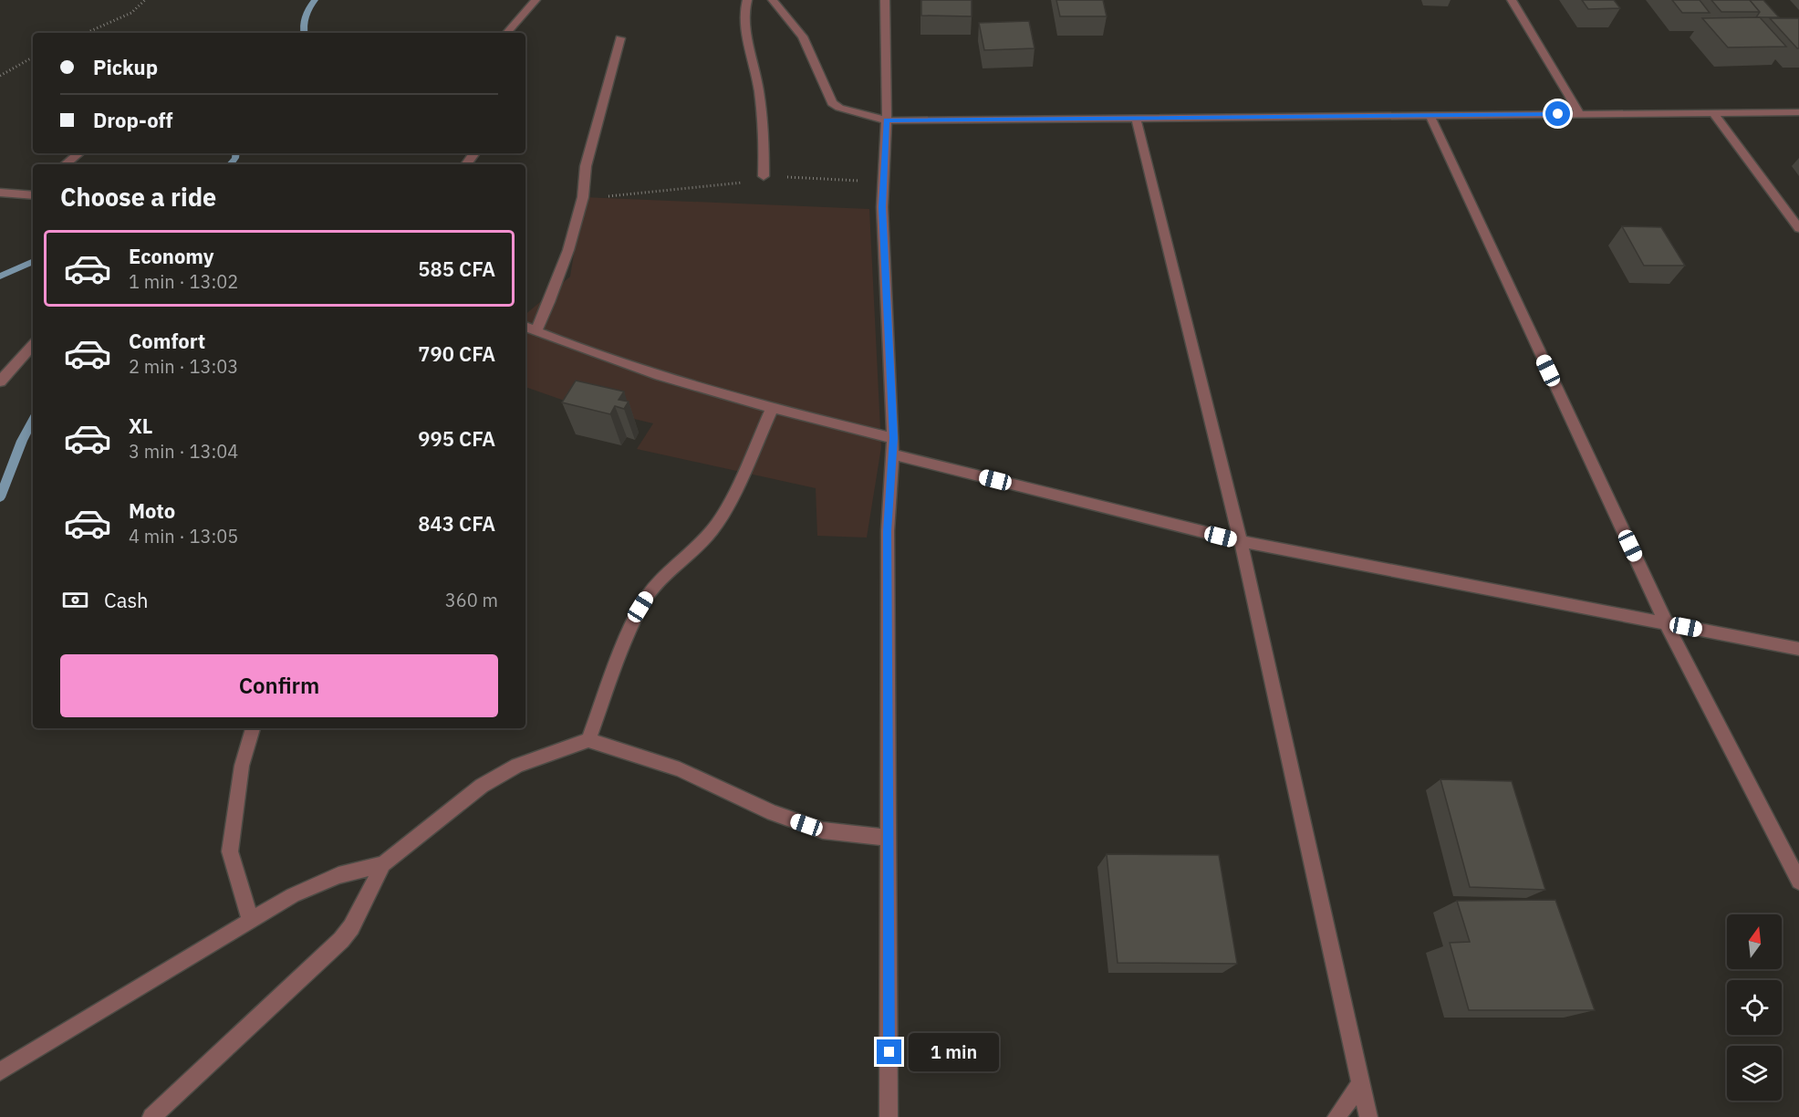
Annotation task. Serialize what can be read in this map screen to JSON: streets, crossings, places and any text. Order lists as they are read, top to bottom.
{
  "north": "top",
  "page": {
    "banner": ["Pickup", "Drop-off"],
    "heading": "Choose a ride",
    "list": [
      {
        "name": "Economy",
        "note": "1 min · 13:02",
        "value": "585 CFA"
      },
      {
        "name": "Comfort",
        "note": "2 min · 13:03",
        "value": "790 CFA"
      },
      {
        "name": "XL",
        "note": "3 min · 13:04",
        "value": "995 CFA"
      },
      {
        "name": "Moto",
        "note": "4 min · 13:05",
        "value": "843 CFA"
      }
    ],
    "pay": ["Cash", "360 m"],
    "buttons": "Confirm",
    "bubble": "1 min"
  }
}
